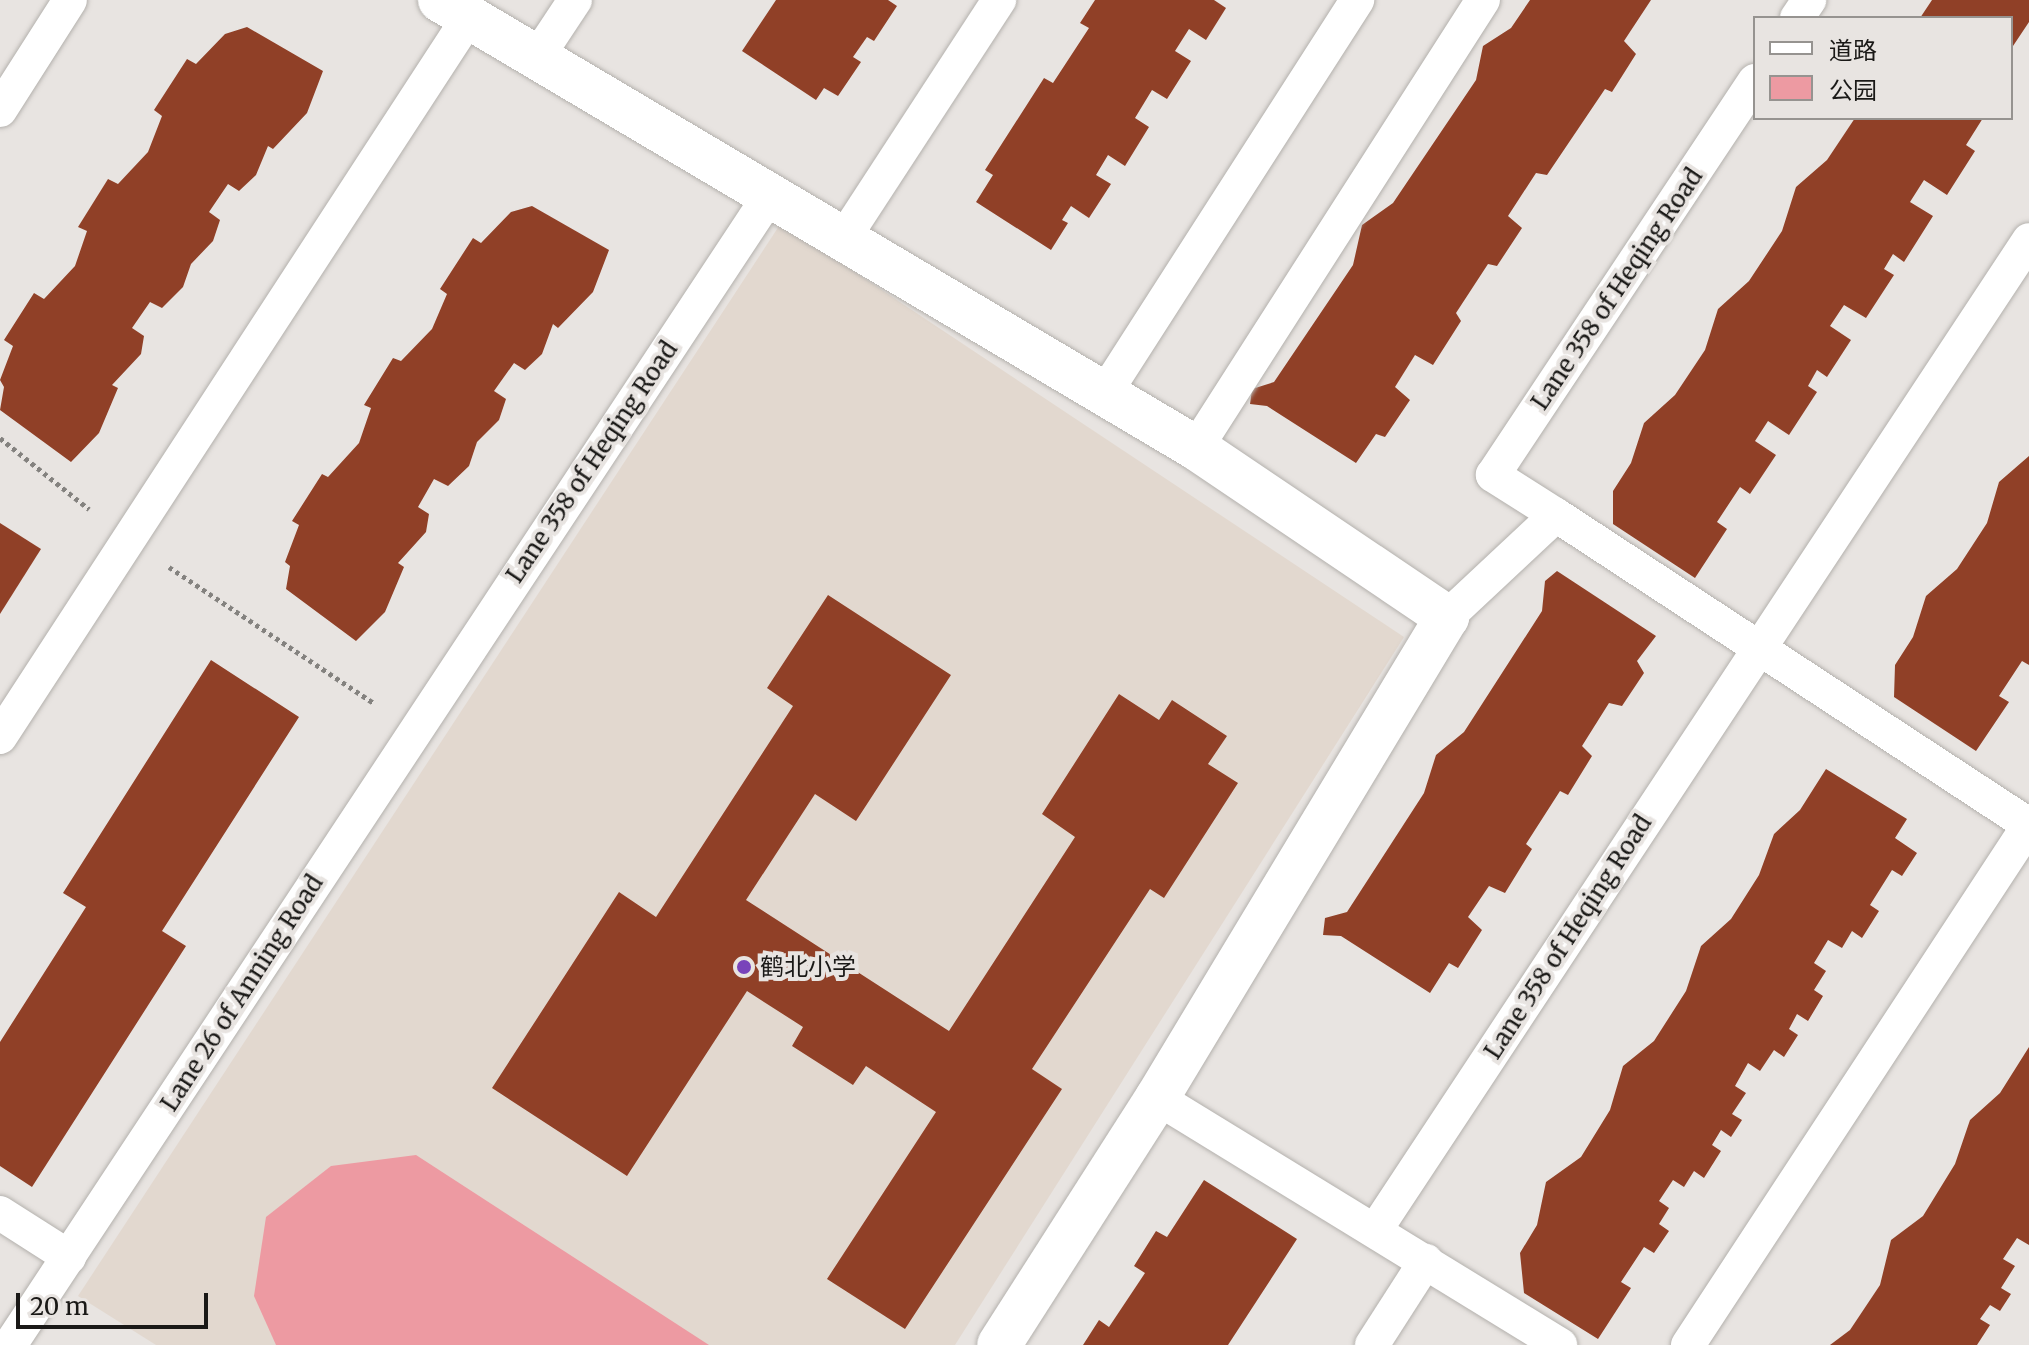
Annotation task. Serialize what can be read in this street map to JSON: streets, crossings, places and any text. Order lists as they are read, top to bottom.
{
  "streets": {
    "lane": ["Lane 358 of Heqing Road", "Lane 26 of Anning Road"]
  },
  "crossings": [
    ["Lane 358 of Heqing Road", "Lane 26 of Anning Road"]
  ],
  "places": ["鹤北小学"],
  "legend": ["道路", "公园"],
  "scale_bar": "20 m"
}
